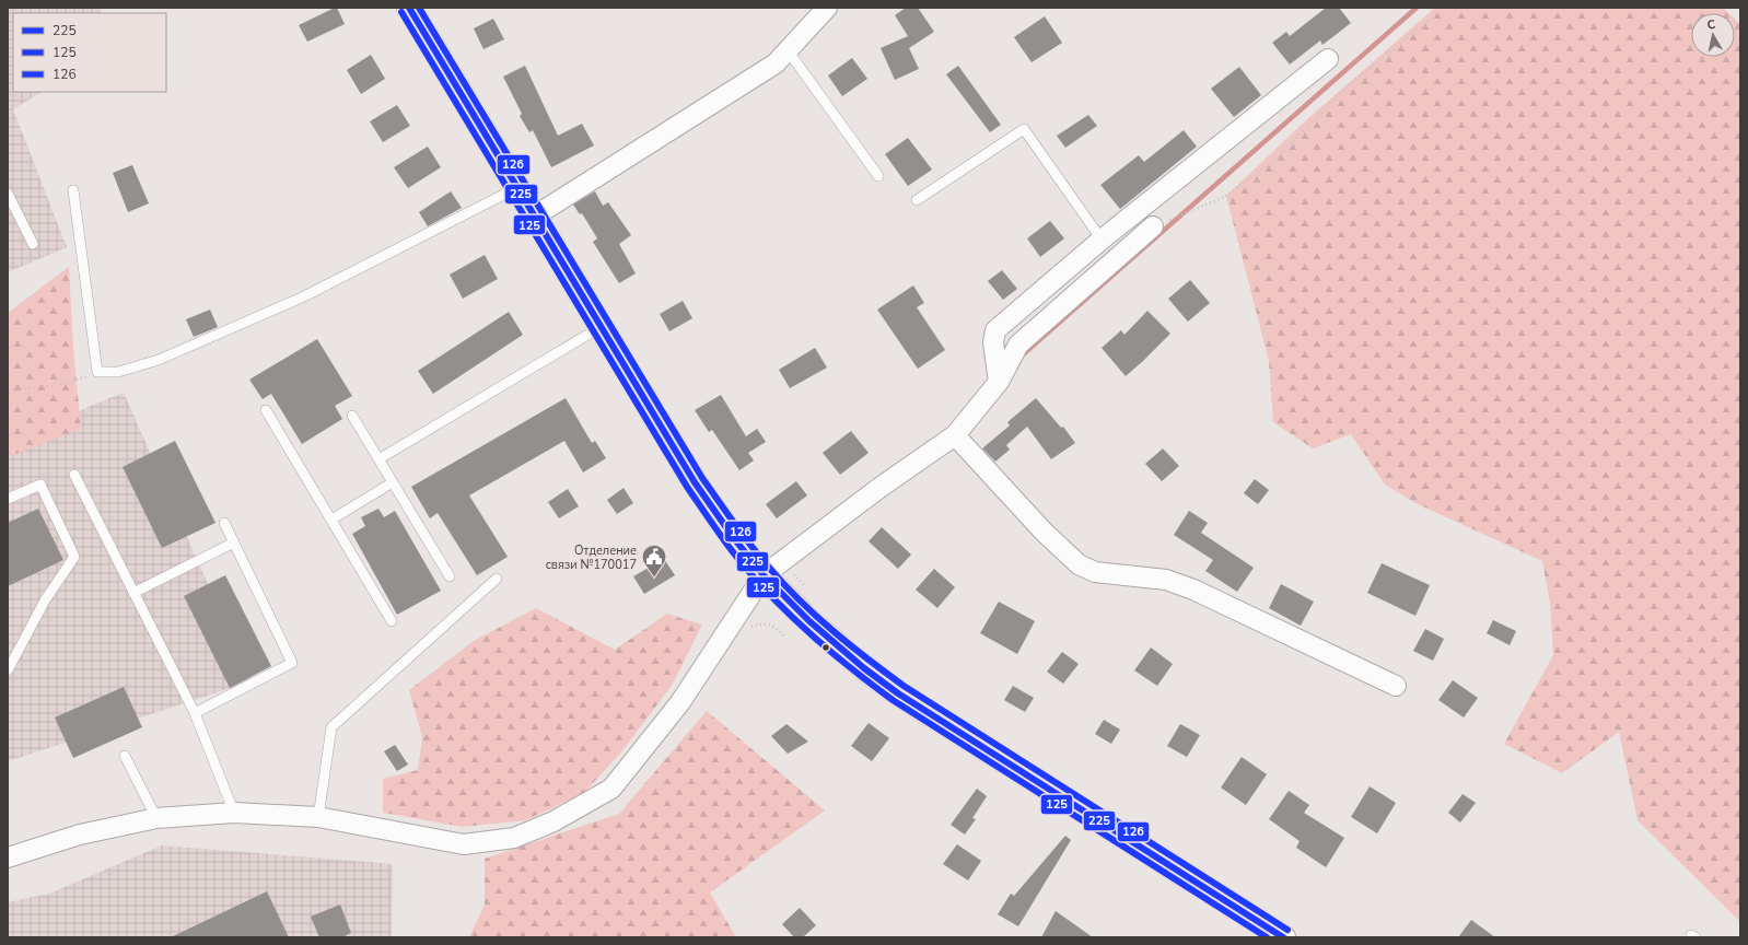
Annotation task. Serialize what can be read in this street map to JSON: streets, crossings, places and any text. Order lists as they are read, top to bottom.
{
  "places": {
    "public building": ["Отделение связи №170017"]
  },
  "lines": ["transit line 225", "transit line 126", "transit line 125"],
  "legend": ["225", "125", "126"],
  "north": "top"
}
